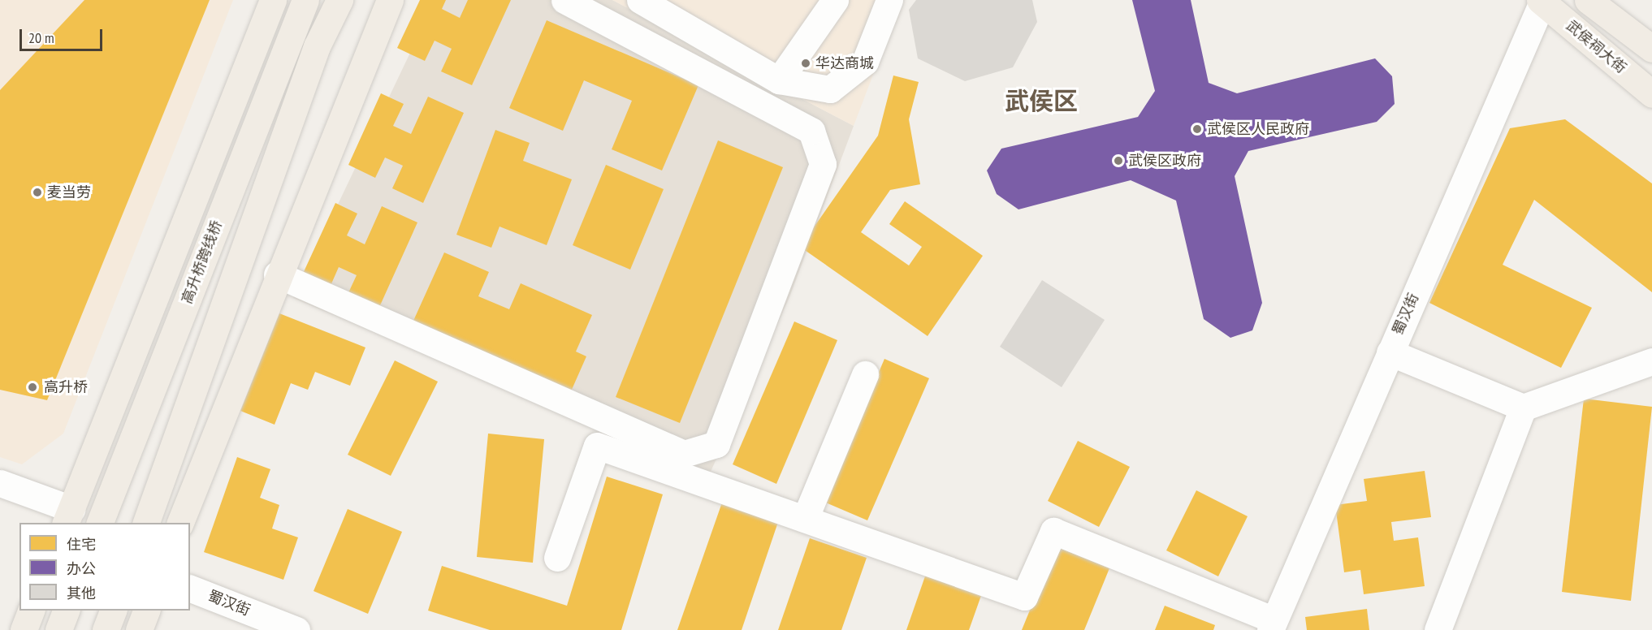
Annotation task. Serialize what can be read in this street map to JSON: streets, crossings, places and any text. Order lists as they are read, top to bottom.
{
  "streets": {
    "main road": ["武侯祠大街", "高升桥跨线桥"],
    "street": ["蜀汉街"]
  },
  "crossings": [
    ["武侯祠大街", "蜀汉街"]
  ],
  "districts": ["武侯区"],
  "places": [
    "华达商城",
    "武侯区人民政府",
    "武侯区政府",
    "麦当劳",
    "高升桥"
  ],
  "legend": ["住宅", "办公", "其他"],
  "scale_bar": "20 m"
}
